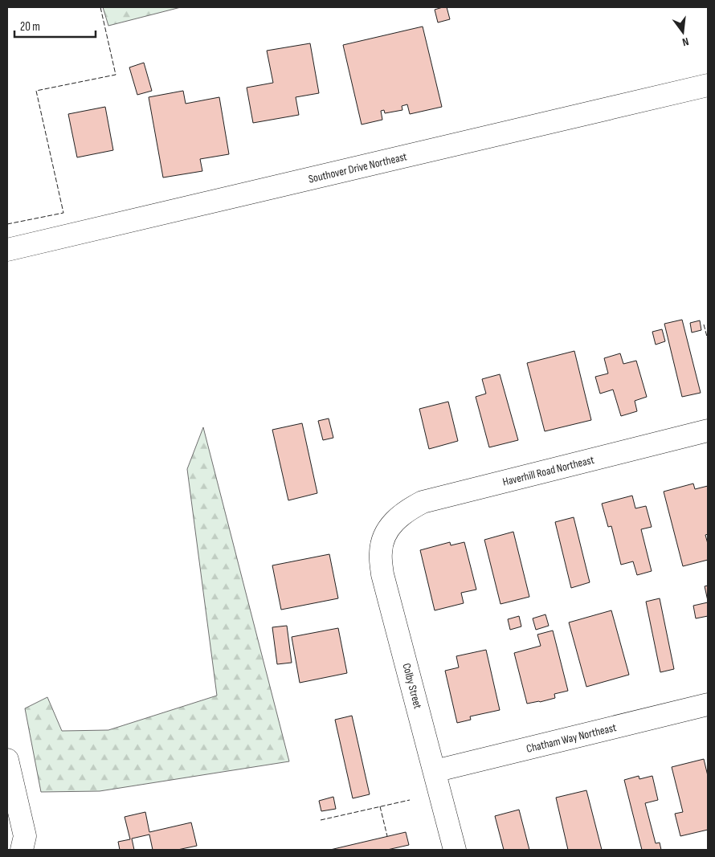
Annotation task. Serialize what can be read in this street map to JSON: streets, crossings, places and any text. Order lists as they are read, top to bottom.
{
  "streets": {
    "street": [
      "Southover Drive Northeast",
      "Haverhill Road Northeast",
      "Colby Street",
      "Chatham Way Northeast"
    ]
  },
  "crossings": [
    ["Haverhill Road Northeast", "Colby Street"],
    ["Colby Street", "Chatham Way Northeast"]
  ],
  "scale_bar": "20 m",
  "north": "bottom"
}
